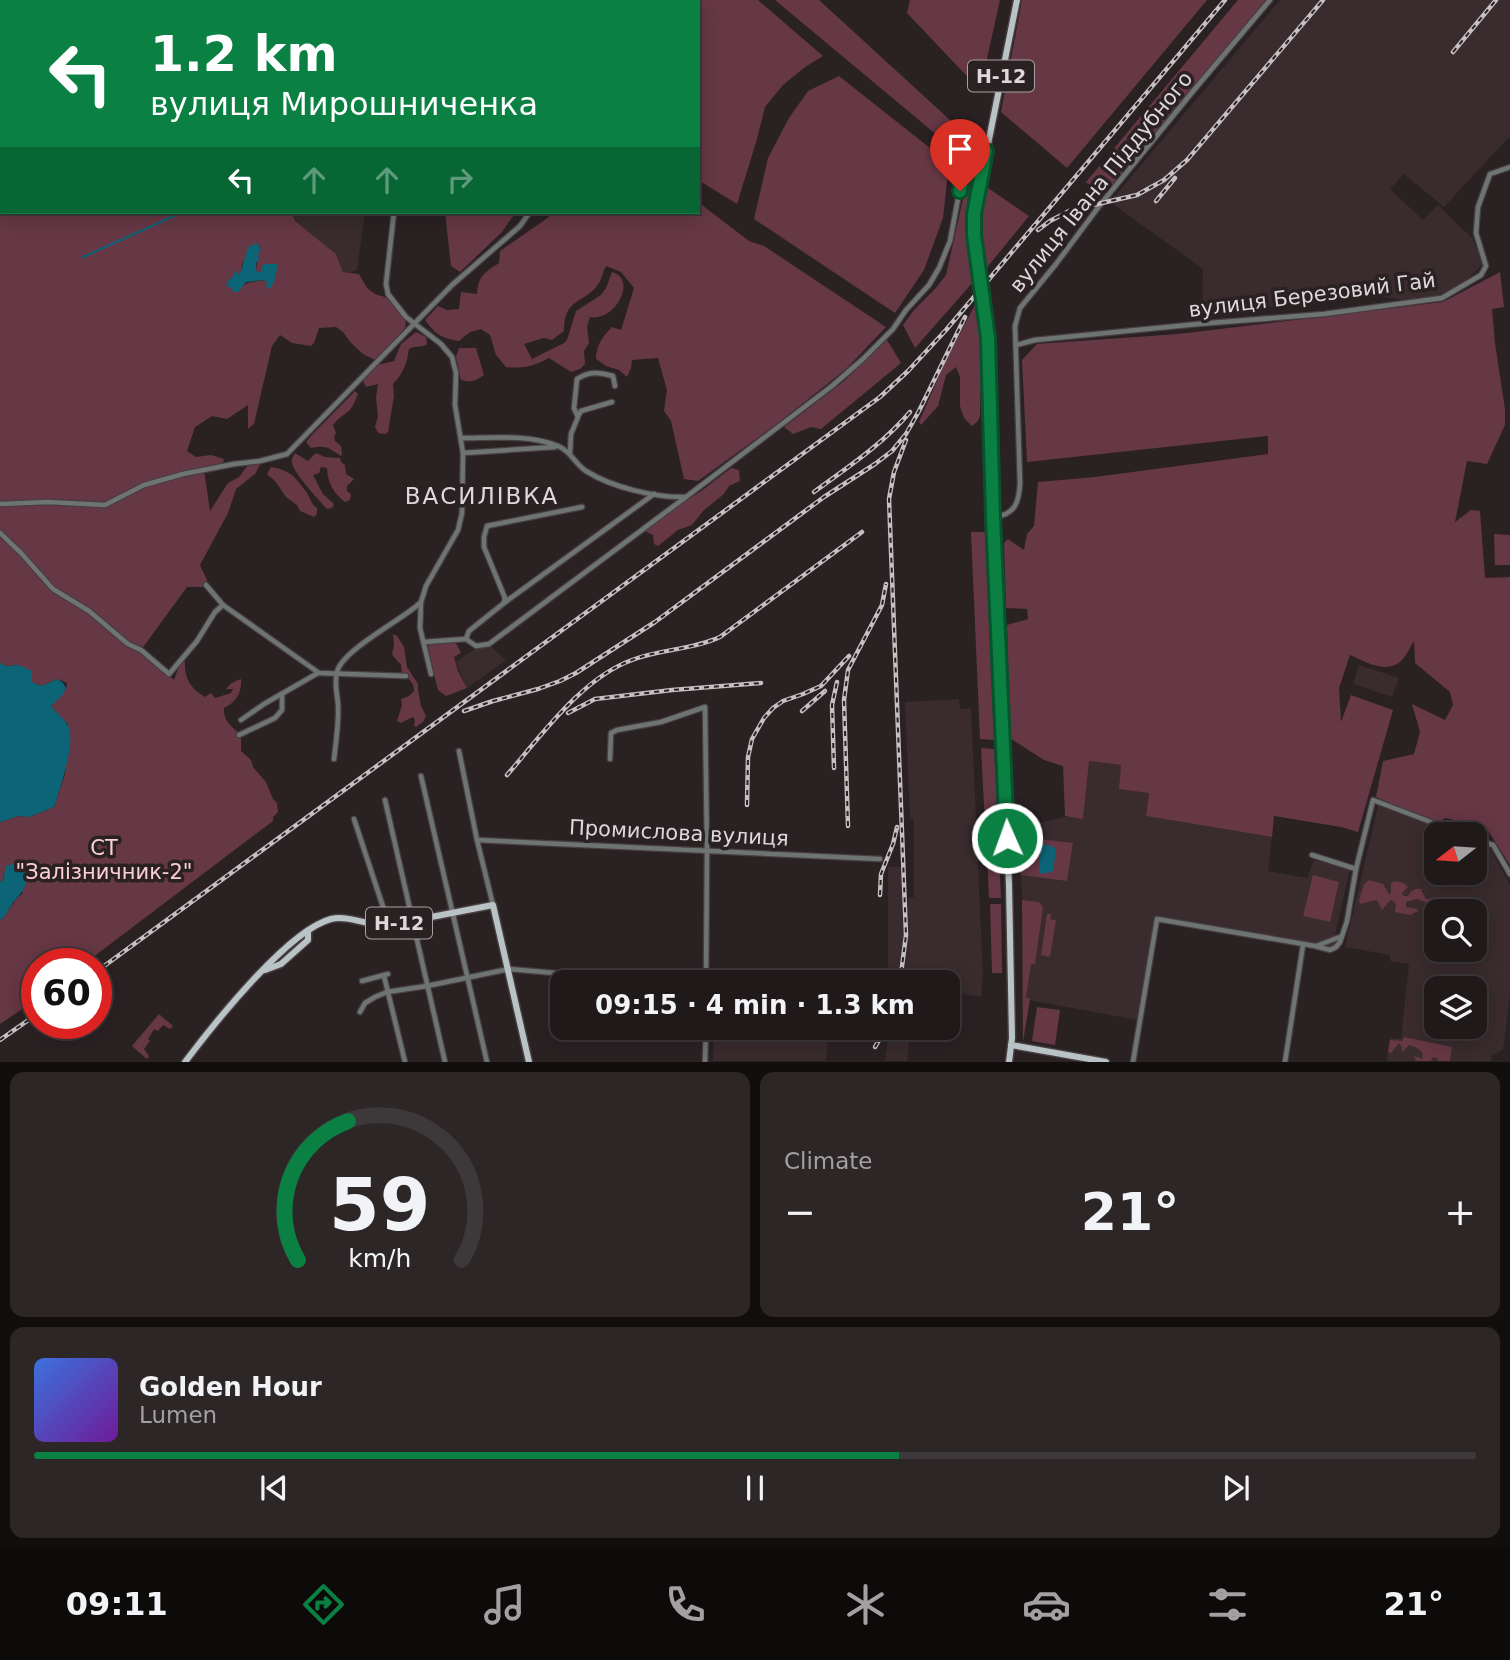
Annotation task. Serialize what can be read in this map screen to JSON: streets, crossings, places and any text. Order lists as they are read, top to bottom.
{
  "streets": {
    "main road": ["Н-12"],
    "street": ["вулиця Івана Піддубного", "вулиця Березовий Гай", "Промислова вулиця"]
  },
  "crossings": [
    ["Н-12", "вулиця Івана Піддубного"],
    ["вулиця Івана Піддубного", "вулиця Березовий Гай"]
  ],
  "districts": ["ВАСИЛІВКА"],
  "parks": ["СТ \"Залізничник-2\""],
  "north": "left",
  "page": {
    "turn": ["1.2 km", "вулиця Мирошниченка"],
    "limit": "60",
    "trip": "09:15 · 4 min · 1.3 km",
    "tile": "Climate",
    "heat": ["−", "21°", "+"],
    "song": ["Golden Hour", "Lumen"],
    "tabs": ["09:11", "21°"],
    "gauge": ["59", "km/h"]
  }
}
